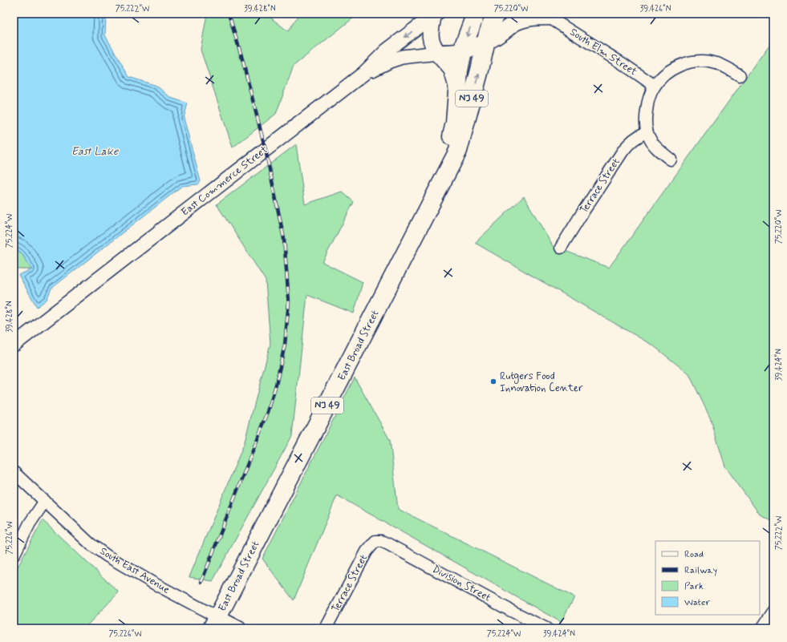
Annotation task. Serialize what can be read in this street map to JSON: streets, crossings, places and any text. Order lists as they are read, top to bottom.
{
  "streets": {
    "highway": ["NJ 49", "East Broad Street"],
    "street": [
      "South Elm Street",
      "East Commerce Street",
      "Terrace Street",
      "South East Avenue",
      "Division Street"
    ]
  },
  "crossings": [
    ["Terrace Street", "Division Street"],
    ["East Broad Street", "South East Avenue"]
  ],
  "water": ["East Lake"],
  "places": ["Rutgers Food Innovation Center"],
  "legend": [
    "Road",
    "Railway",
    "Park",
    "Water"
  ],
  "coordinates": [
    "75.222°W",
    "39.428°N",
    "75.220°W",
    "39.426°N",
    "75.224°W",
    "39.424°N",
    "75.226°W"
  ]
}
